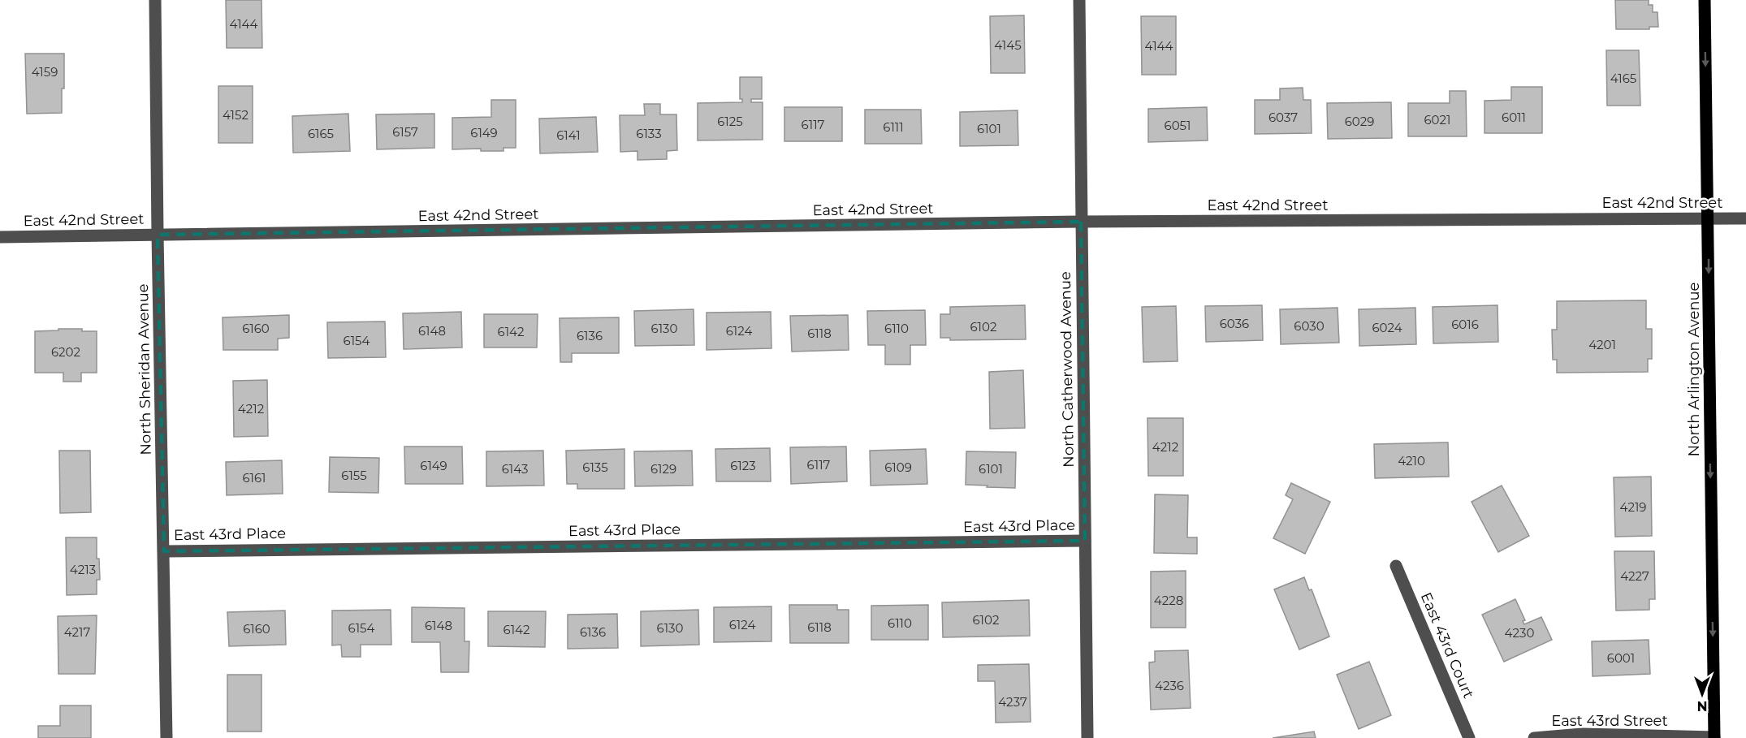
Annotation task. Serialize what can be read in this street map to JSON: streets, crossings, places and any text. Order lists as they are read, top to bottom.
{
  "streets": {
    "main road": ["North Arlington Avenue"],
    "street": [
      "East 42nd Street",
      "North Sheridan Avenue",
      "North Catherwood Avenue",
      "East 43rd Place",
      "East 43rd Court",
      "East 43rd Street"
    ]
  },
  "crossings": [
    ["East 42nd Street", "North Sheridan Avenue"],
    ["East 42nd Street", "North Catherwood Avenue"],
    ["East 42nd Street", "North Arlington Avenue"],
    ["North Sheridan Avenue", "East 43rd Place"],
    ["North Catherwood Avenue", "East 43rd Place"],
    ["North Arlington Avenue", "East 43rd Street"]
  ],
  "one_way": ["North Arlington Avenue"],
  "house_numbers": [
    "4144",
    "4145",
    "4144",
    "4159",
    "4165",
    "4152",
    "6037",
    "6011",
    "6021",
    "6125",
    "6029",
    "6117",
    "6051",
    "6111",
    "6101",
    "6157",
    "6149",
    "6165",
    "6133",
    "6141",
    "6036",
    "6016",
    "6030",
    "6102",
    "6024",
    "6160",
    "6130",
    "6110",
    "6148",
    "6124",
    "6142",
    "6118",
    "6136",
    "6154",
    "4201",
    "6202",
    "4212",
    "4212",
    "4210",
    "6117",
    "6149",
    "6123",
    "6135",
    "6109",
    "6143",
    "6129",
    "6101",
    "6155",
    "6161",
    "4219",
    "4213",
    "4227",
    "4228",
    "6102",
    "6110",
    "6124",
    "6148",
    "6118",
    "6154",
    "6130",
    "6160",
    "6142",
    "4217",
    "6136",
    "4230",
    "6001",
    "4236",
    "4237"
  ],
  "north": "bottom"
}
